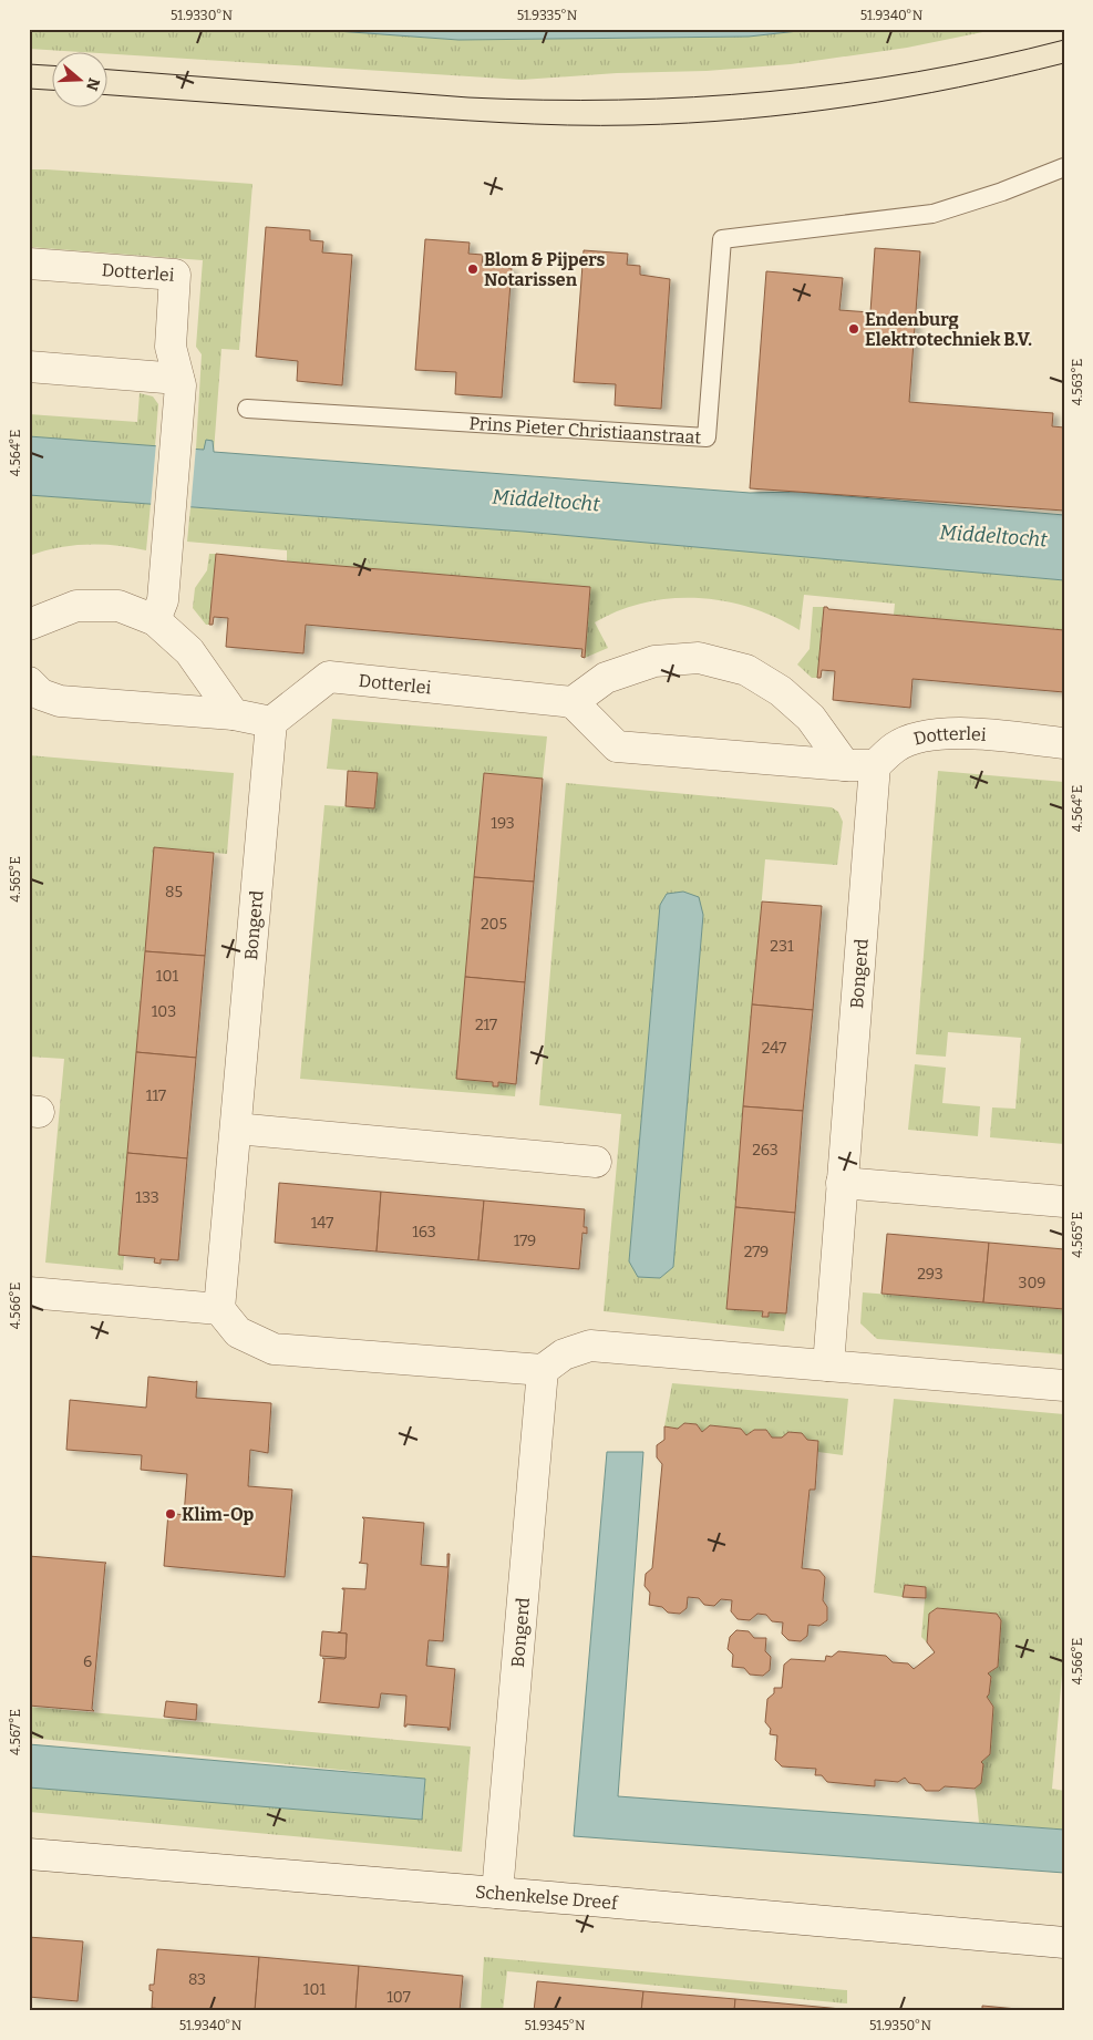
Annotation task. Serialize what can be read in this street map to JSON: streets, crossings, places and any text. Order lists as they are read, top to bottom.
{
  "streets": {
    "street": ["Dotterlei", "Bongerd", "Schenkelse Dreef"],
    "lane": ["Prins Pieter Christiaanstraat"]
  },
  "crossings": [
    ["Dotterlei", "Bongerd"],
    ["Bongerd", "Schenkelse Dreef"]
  ],
  "water": ["Middeltocht"],
  "places": ["Blom & Pijpers Notarissen", "Endenburg Elektrotechniek B.V.", "Klim-Op"],
  "house_numbers": [
    "193",
    "85",
    "205",
    "231",
    "101",
    "103",
    "217",
    "247",
    "117",
    "263",
    "133",
    "147",
    "163",
    "179",
    "279",
    "293",
    "309",
    "6",
    "83",
    "101",
    "107"
  ],
  "north": "right",
  "coordinates": [
    "51.9330°N",
    "51.9335°N",
    "51.9340°N",
    "4.563°E",
    "4.564°E",
    "4.565°E",
    "4.566°E",
    "4.567°E",
    "51.9345°N",
    "51.9350°N"
  ]
}
